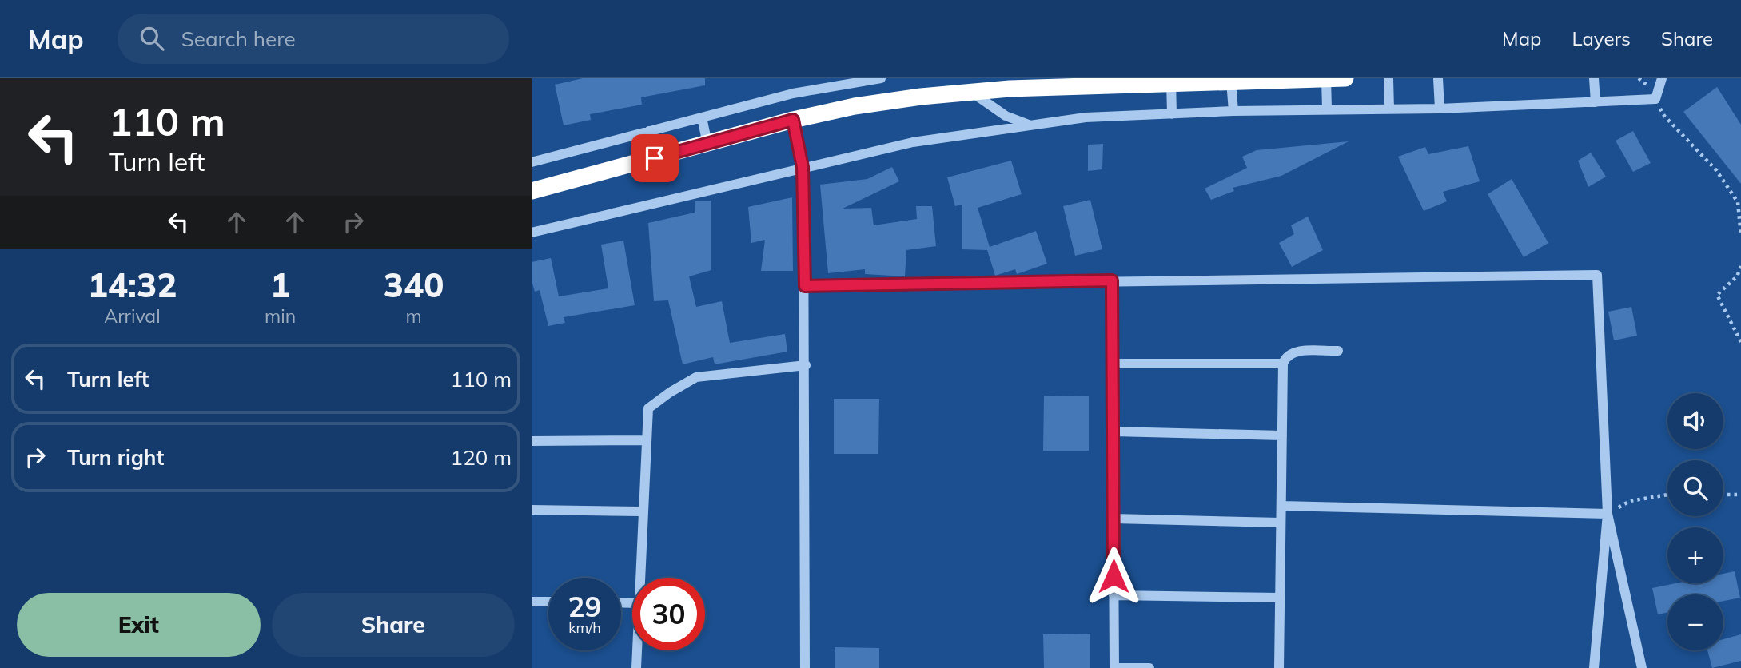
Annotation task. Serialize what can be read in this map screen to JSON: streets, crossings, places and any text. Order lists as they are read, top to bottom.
{
  "page": {
    "header": "Map",
    "search": "Search here",
    "nav": ["Map", "Layers", "Share"],
    "turn": ["110 m", "Turn left"],
    "eta": [
      "14:32",
      "Arrival",
      "1",
      "min",
      "340",
      "m"
    ],
    "list": [
      {
        "name": "Turn left",
        "value": "110 m"
      },
      {
        "name": "Turn right",
        "value": "120 m"
      }
    ],
    "map_buttons": ["+", "−"],
    "speed": "29 km/h",
    "limit": "30",
    "buttons": ["Exit", "Share"]
  }
}
